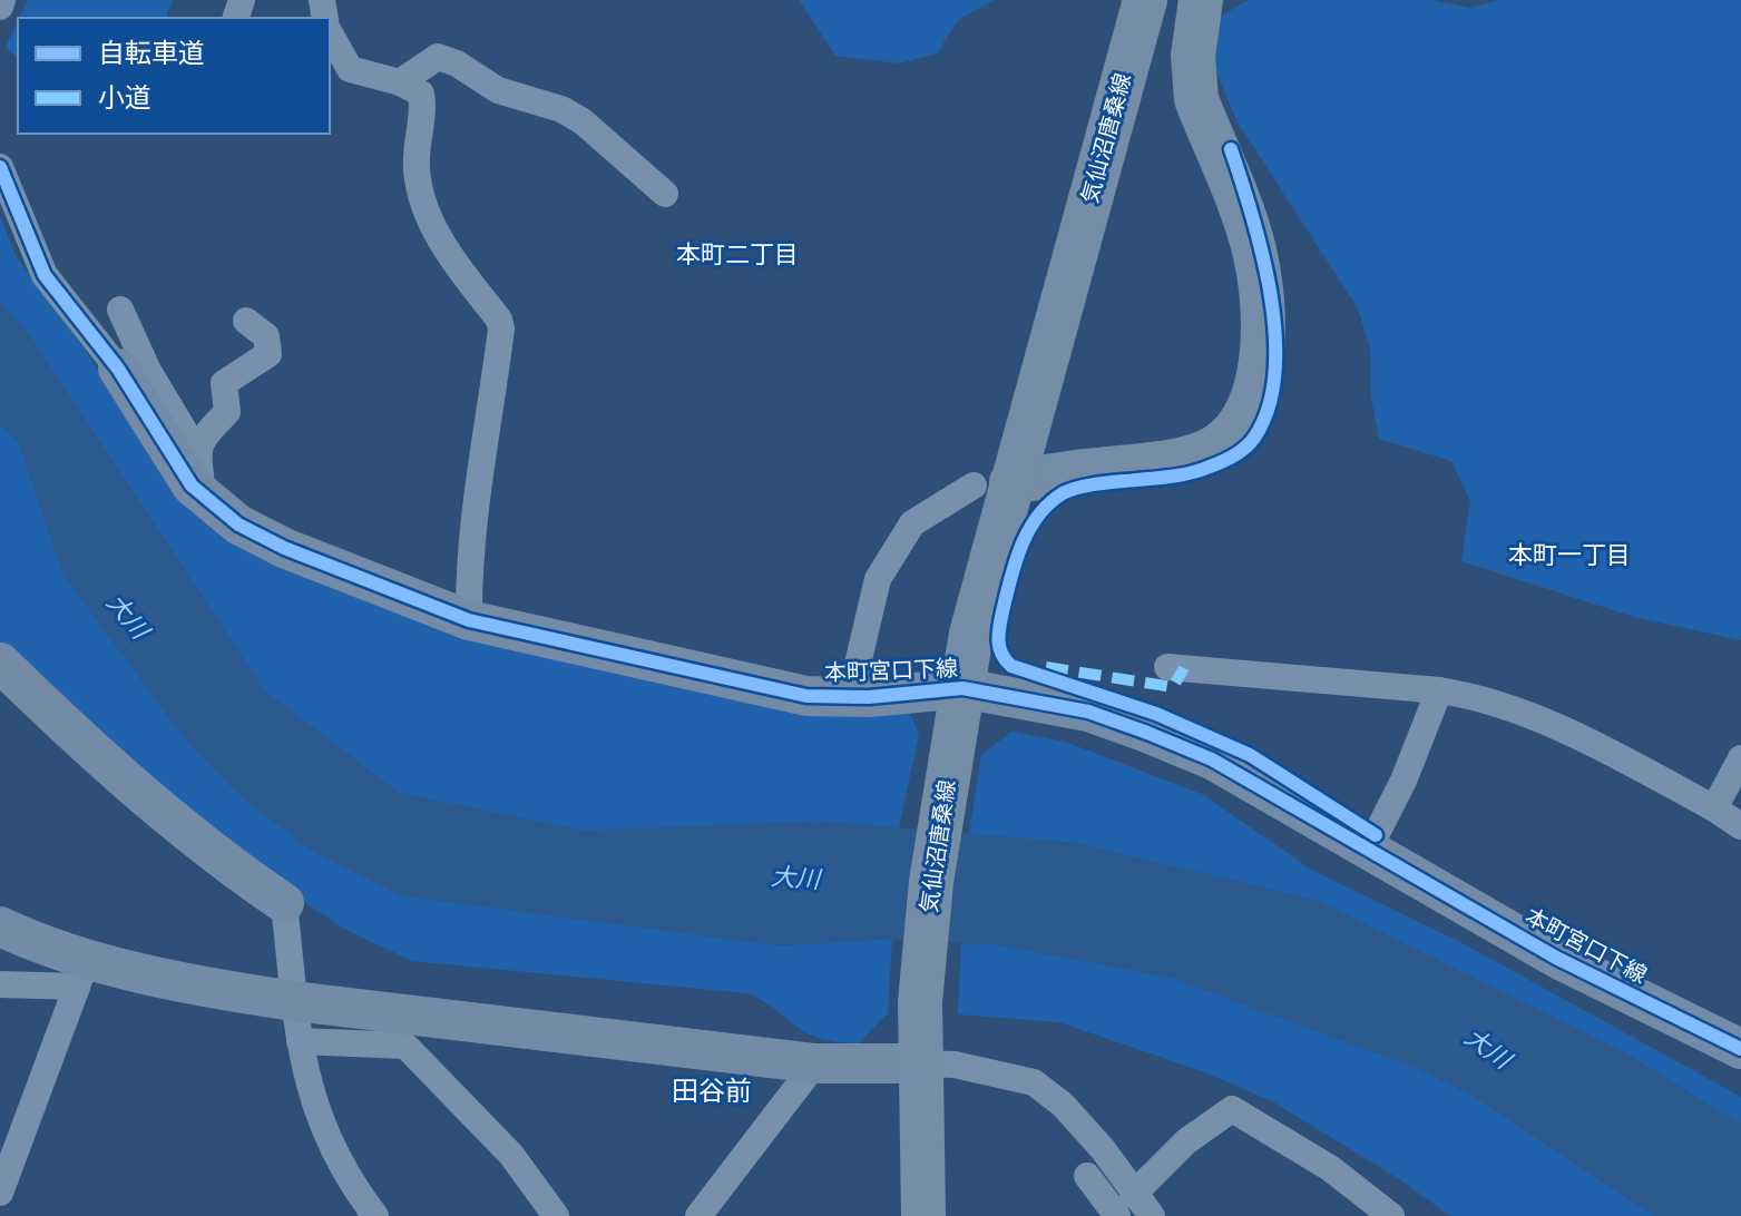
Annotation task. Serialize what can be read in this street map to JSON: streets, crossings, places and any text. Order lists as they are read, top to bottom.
{
  "streets": {
    "main road": ["気仙沼唐桑線"],
    "street": ["本町宮口下線"]
  },
  "crossings": [
    ["気仙沼唐桑線", "本町宮口下線"]
  ],
  "districts": ["本町二丁目", "本町一丁目", "田谷前"],
  "water": ["大川"],
  "legend": ["自転車道", "小道"]
}
